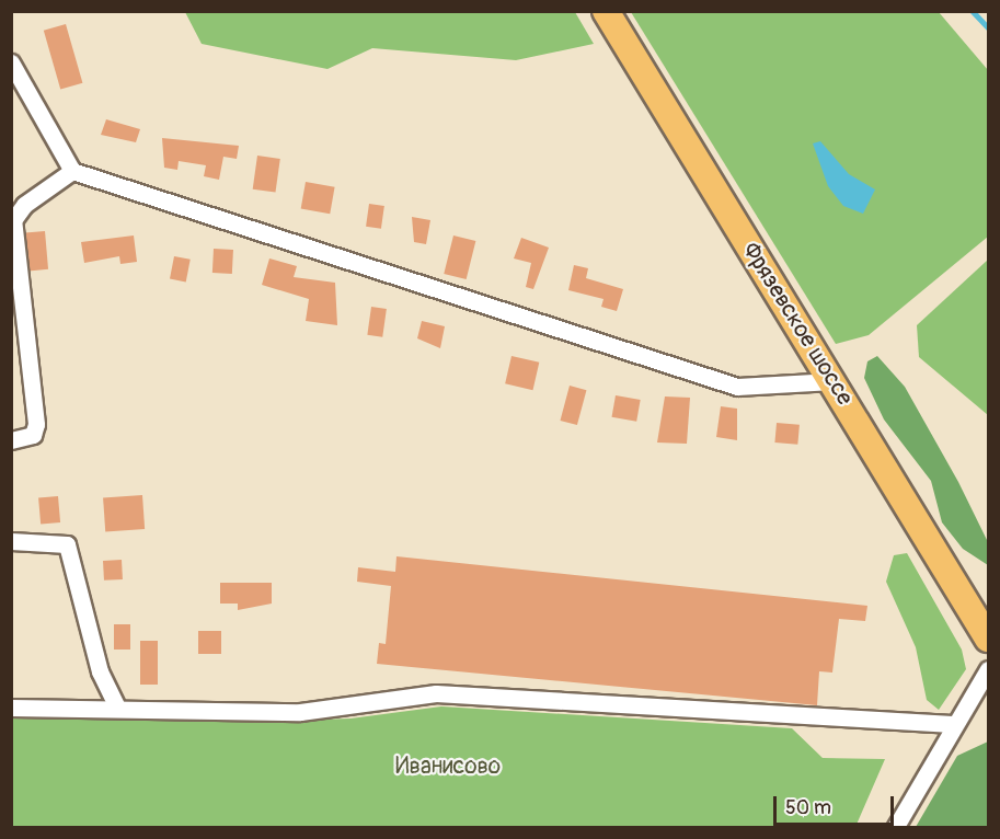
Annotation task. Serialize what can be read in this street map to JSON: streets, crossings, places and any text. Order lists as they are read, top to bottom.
{
  "streets": {
    "highway": ["Фрязевское шоссе"]
  },
  "parks": ["Иванисово"],
  "scale_bar": "50 m"
}
